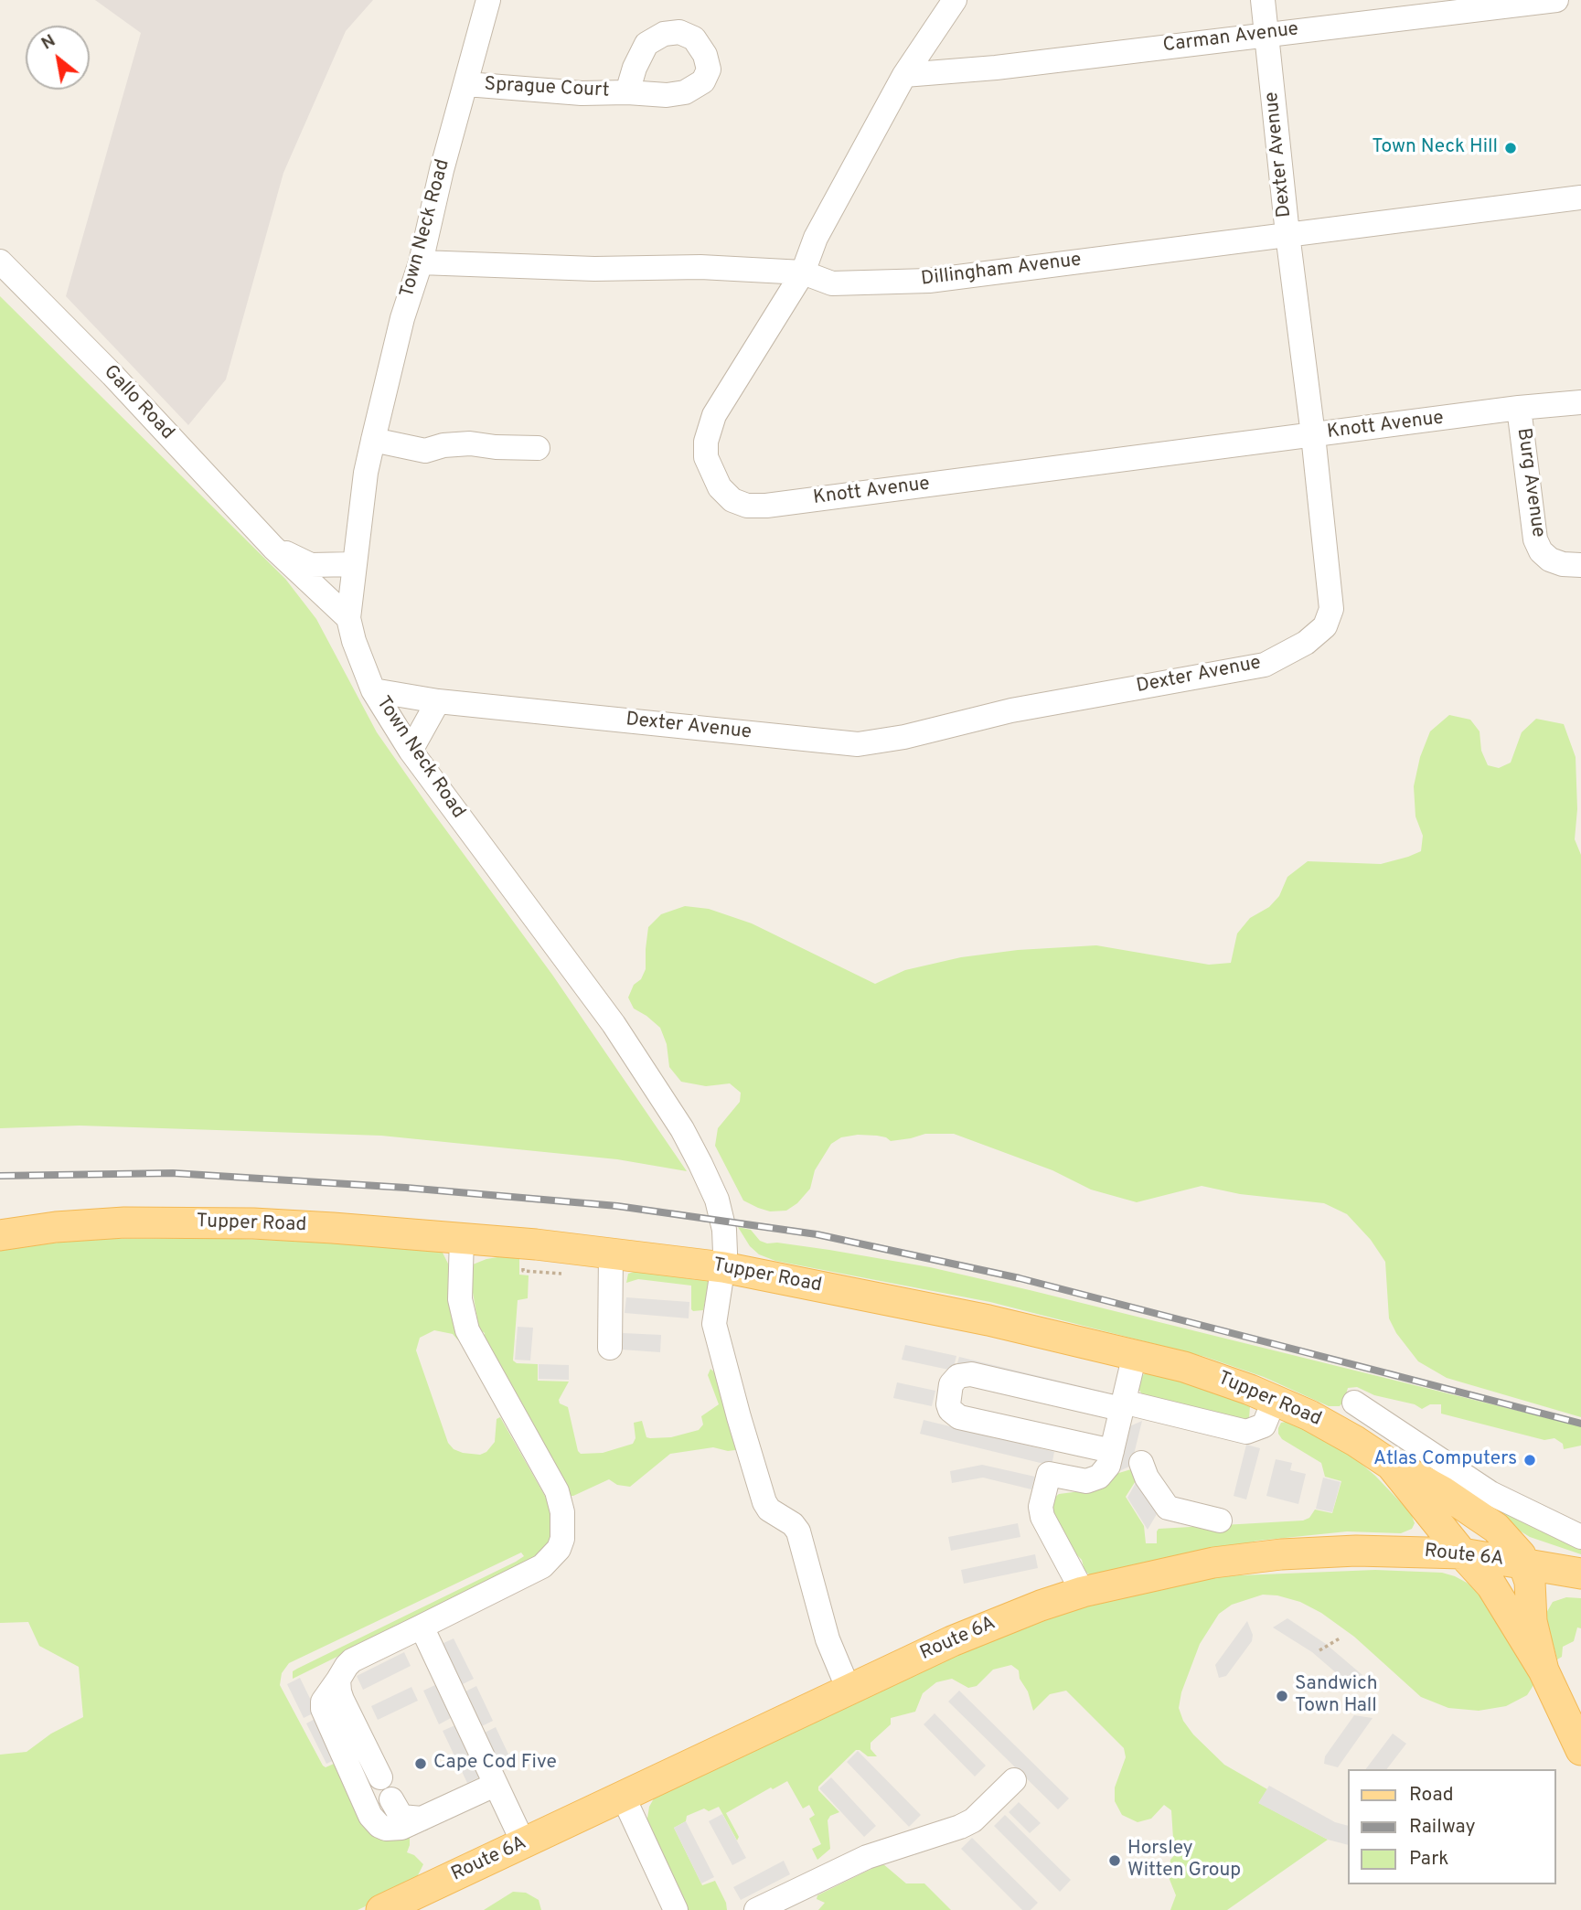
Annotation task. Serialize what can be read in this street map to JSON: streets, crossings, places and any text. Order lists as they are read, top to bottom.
{
  "streets": {
    "main road": ["Tupper Road", "Route 6A"],
    "street": [
      "Carman Avenue",
      "Sprague Court",
      "Dexter Avenue",
      "Town Neck Road",
      "Dillingham Avenue",
      "Gallo Road",
      "Knott Avenue",
      "Burg Avenue"
    ]
  },
  "crossings": [
    ["Carman Avenue", "Dexter Avenue"],
    ["Carman Avenue", "Knott Avenue"],
    ["Sprague Court", "Town Neck Road"],
    ["Dexter Avenue", "Town Neck Road"],
    ["Dexter Avenue", "Dillingham Avenue"],
    ["Dexter Avenue", "Knott Avenue"],
    ["Town Neck Road", "Dillingham Avenue"],
    ["Town Neck Road", "Gallo Road"],
    ["Town Neck Road", "Tupper Road"],
    ["Town Neck Road", "Route 6A"],
    ["Dillingham Avenue", "Knott Avenue"],
    ["Knott Avenue", "Burg Avenue"],
    ["Tupper Road", "Route 6A"]
  ],
  "places": [
    "Town Neck Hill",
    "Atlas Computers",
    "Sandwich Town Hall",
    "Cape Cod Five",
    "Horsley Witten Group"
  ],
  "legend": ["Road", "Railway", "Park"],
  "north": "top left"
}
